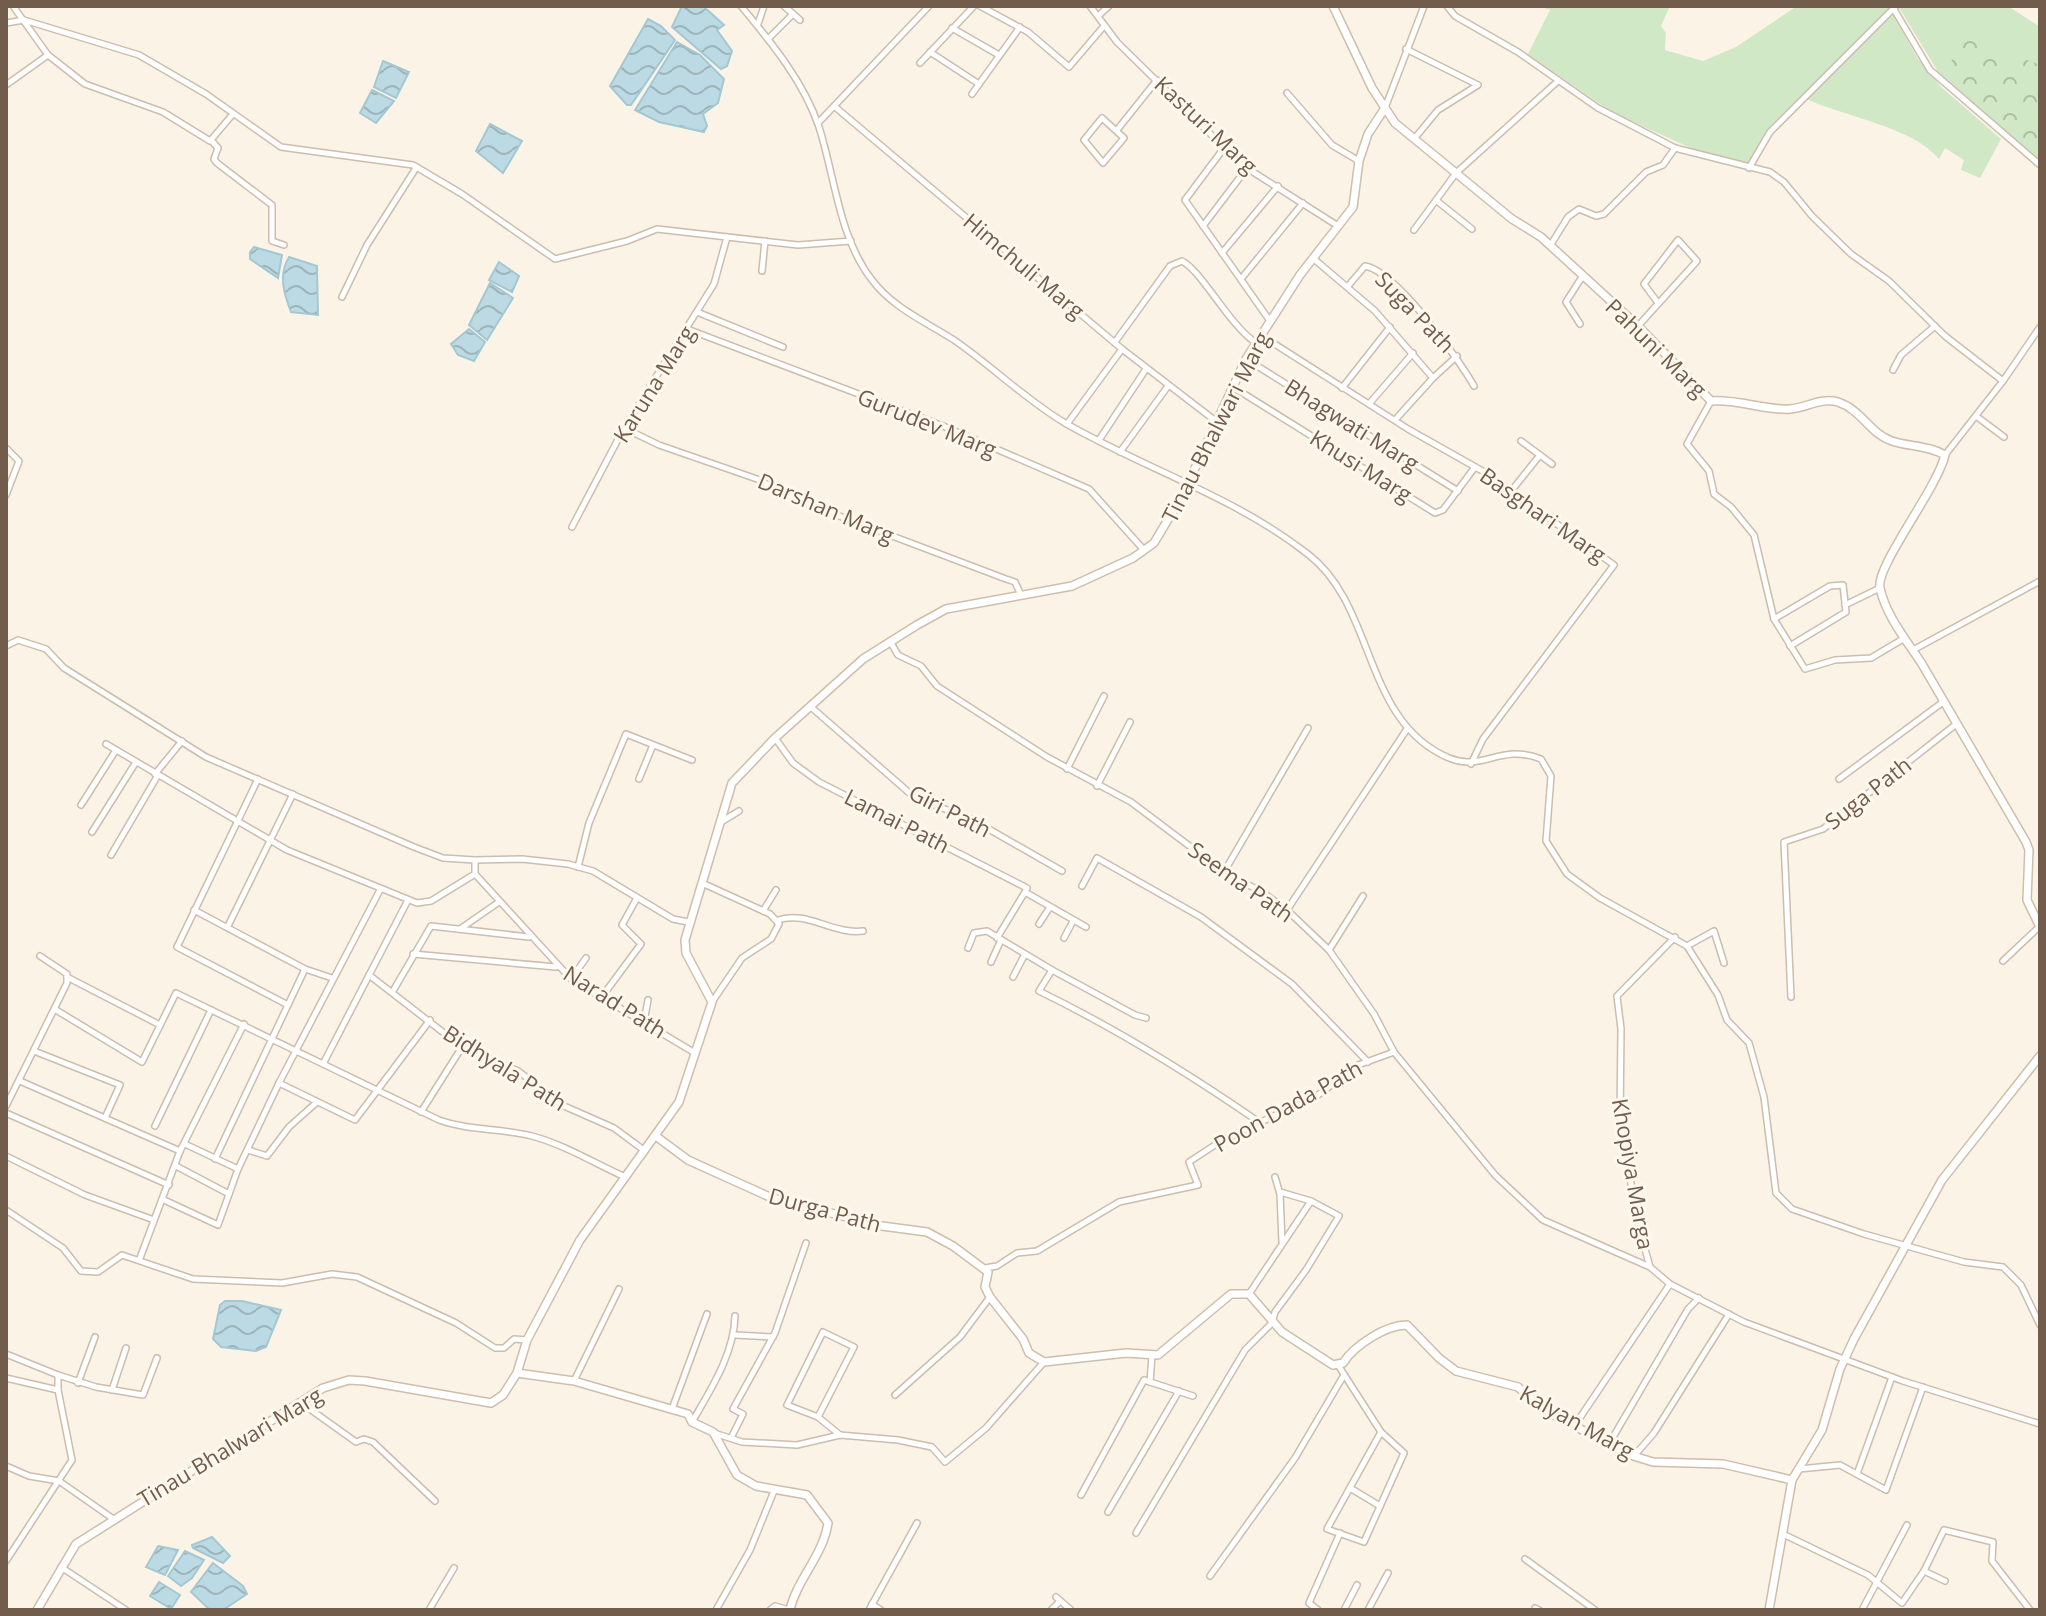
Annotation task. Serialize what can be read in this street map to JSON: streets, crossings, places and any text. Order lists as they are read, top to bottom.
{
  "streets": {
    "street": [
      "Kasturi Marg",
      "Himchuli Marg",
      "Suga Path",
      "Pahuni Marg",
      "Karuna Marg",
      "Gurudev Marg",
      "Bhagwati Marg",
      "Tinau Bhalwari Marg",
      "Khusi Marg",
      "Darshan Marg",
      "Basghari Marg",
      "Giri Path",
      "Lamai Path",
      "Seema Path",
      "Narad Path",
      "Bidhyala Path",
      "Poon Dada Path",
      "Khopiya Marga",
      "Durga Path",
      "Kalyan Marg"
    ]
  },
  "crossings": [
    ["Kasturi Marg", "Tinau Bhalwari Marg"],
    ["Himchuli Marg", "Tinau Bhalwari Marg"],
    ["Pahuni Marg", "Tinau Bhalwari Marg"],
    ["Karuna Marg", "Gurudev Marg"],
    ["Karuna Marg", "Darshan Marg"],
    ["Gurudev Marg", "Tinau Bhalwari Marg"],
    ["Bhagwati Marg", "Tinau Bhalwari Marg"],
    ["Bhagwati Marg", "Khusi Marg"],
    ["Tinau Bhalwari Marg", "Khusi Marg"],
    ["Tinau Bhalwari Marg", "Darshan Marg"],
    ["Tinau Bhalwari Marg", "Basghari Marg"],
    ["Tinau Bhalwari Marg", "Giri Path"],
    ["Tinau Bhalwari Marg", "Lamai Path"],
    ["Tinau Bhalwari Marg", "Seema Path"],
    ["Tinau Bhalwari Marg", "Narad Path"],
    ["Tinau Bhalwari Marg", "Bidhyala Path"],
    ["Tinau Bhalwari Marg", "Durga Path"],
    ["Khusi Marg", "Basghari Marg"],
    ["Seema Path", "Poon Dada Path"],
    ["Seema Path", "Khopiya Marga"],
    ["Poon Dada Path", "Durga Path"]
  ]
}
